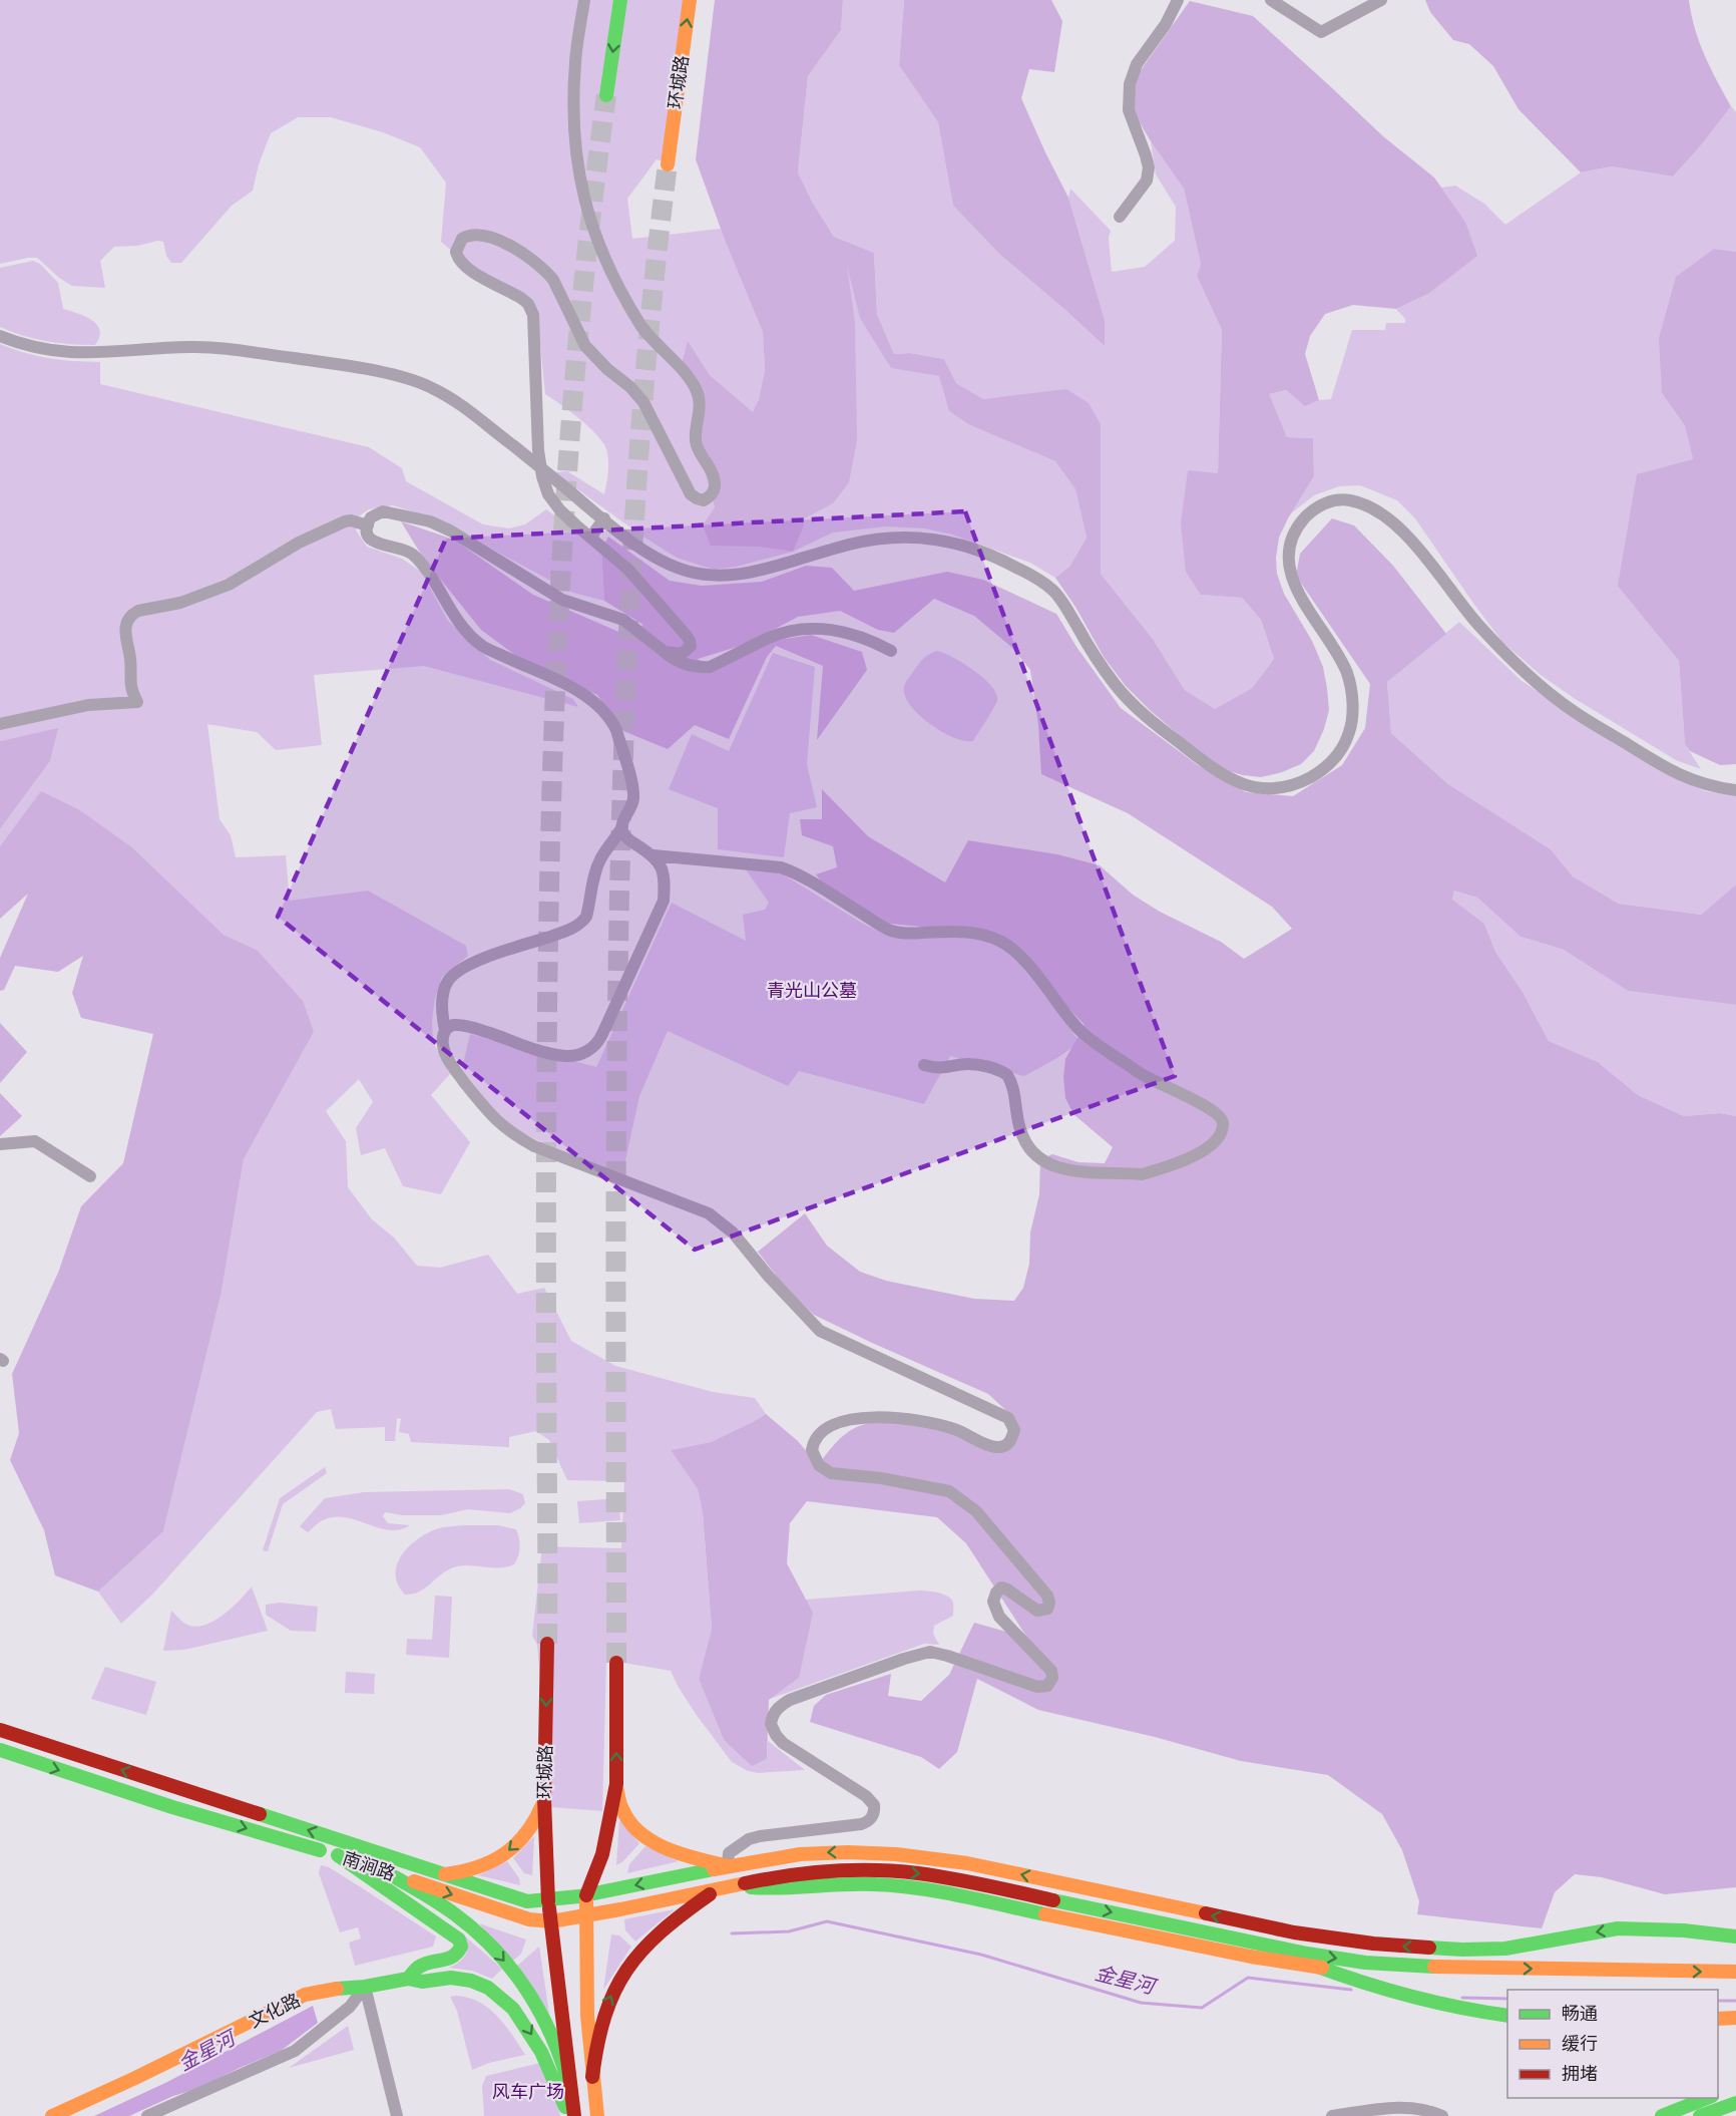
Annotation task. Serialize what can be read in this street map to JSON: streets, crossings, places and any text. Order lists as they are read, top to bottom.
{
  "streets": {
    "main road": ["环城路", "南涧路", "文化路"]
  },
  "crossings": [
    ["环城路", "南涧路"]
  ],
  "water": ["金星河"],
  "parks": ["青光山公墓", "风车广场"],
  "legend": ["畅通", "缓行", "拥堵"]
}
